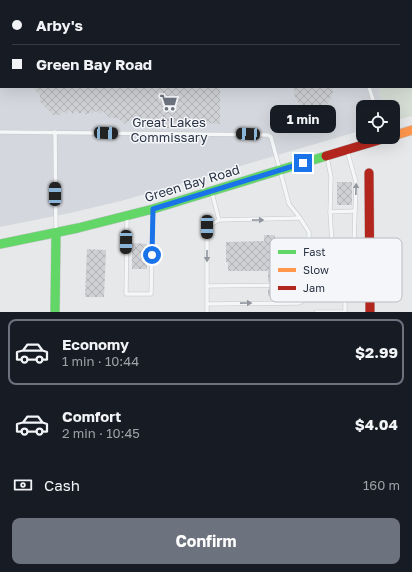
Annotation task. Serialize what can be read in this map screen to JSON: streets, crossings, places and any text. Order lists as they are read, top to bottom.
{
  "streets": {
    "main road": ["Green Bay Road"]
  },
  "places": {
    "supermarket": ["Great Lakes Commissary"]
  },
  "legend": ["Fast", "Slow", "Jam"],
  "page": {
    "banner": ["Arby's", "Green Bay Road"],
    "bubble": "1 min",
    "list": [
      {
        "name": "Economy",
        "note": "1 min · 10:44",
        "value": "$2.99"
      },
      {
        "name": "Comfort",
        "note": "2 min · 10:45",
        "value": "$4.04"
      }
    ],
    "pay": ["Cash", "160 m"],
    "buttons": "Confirm"
  }
}
